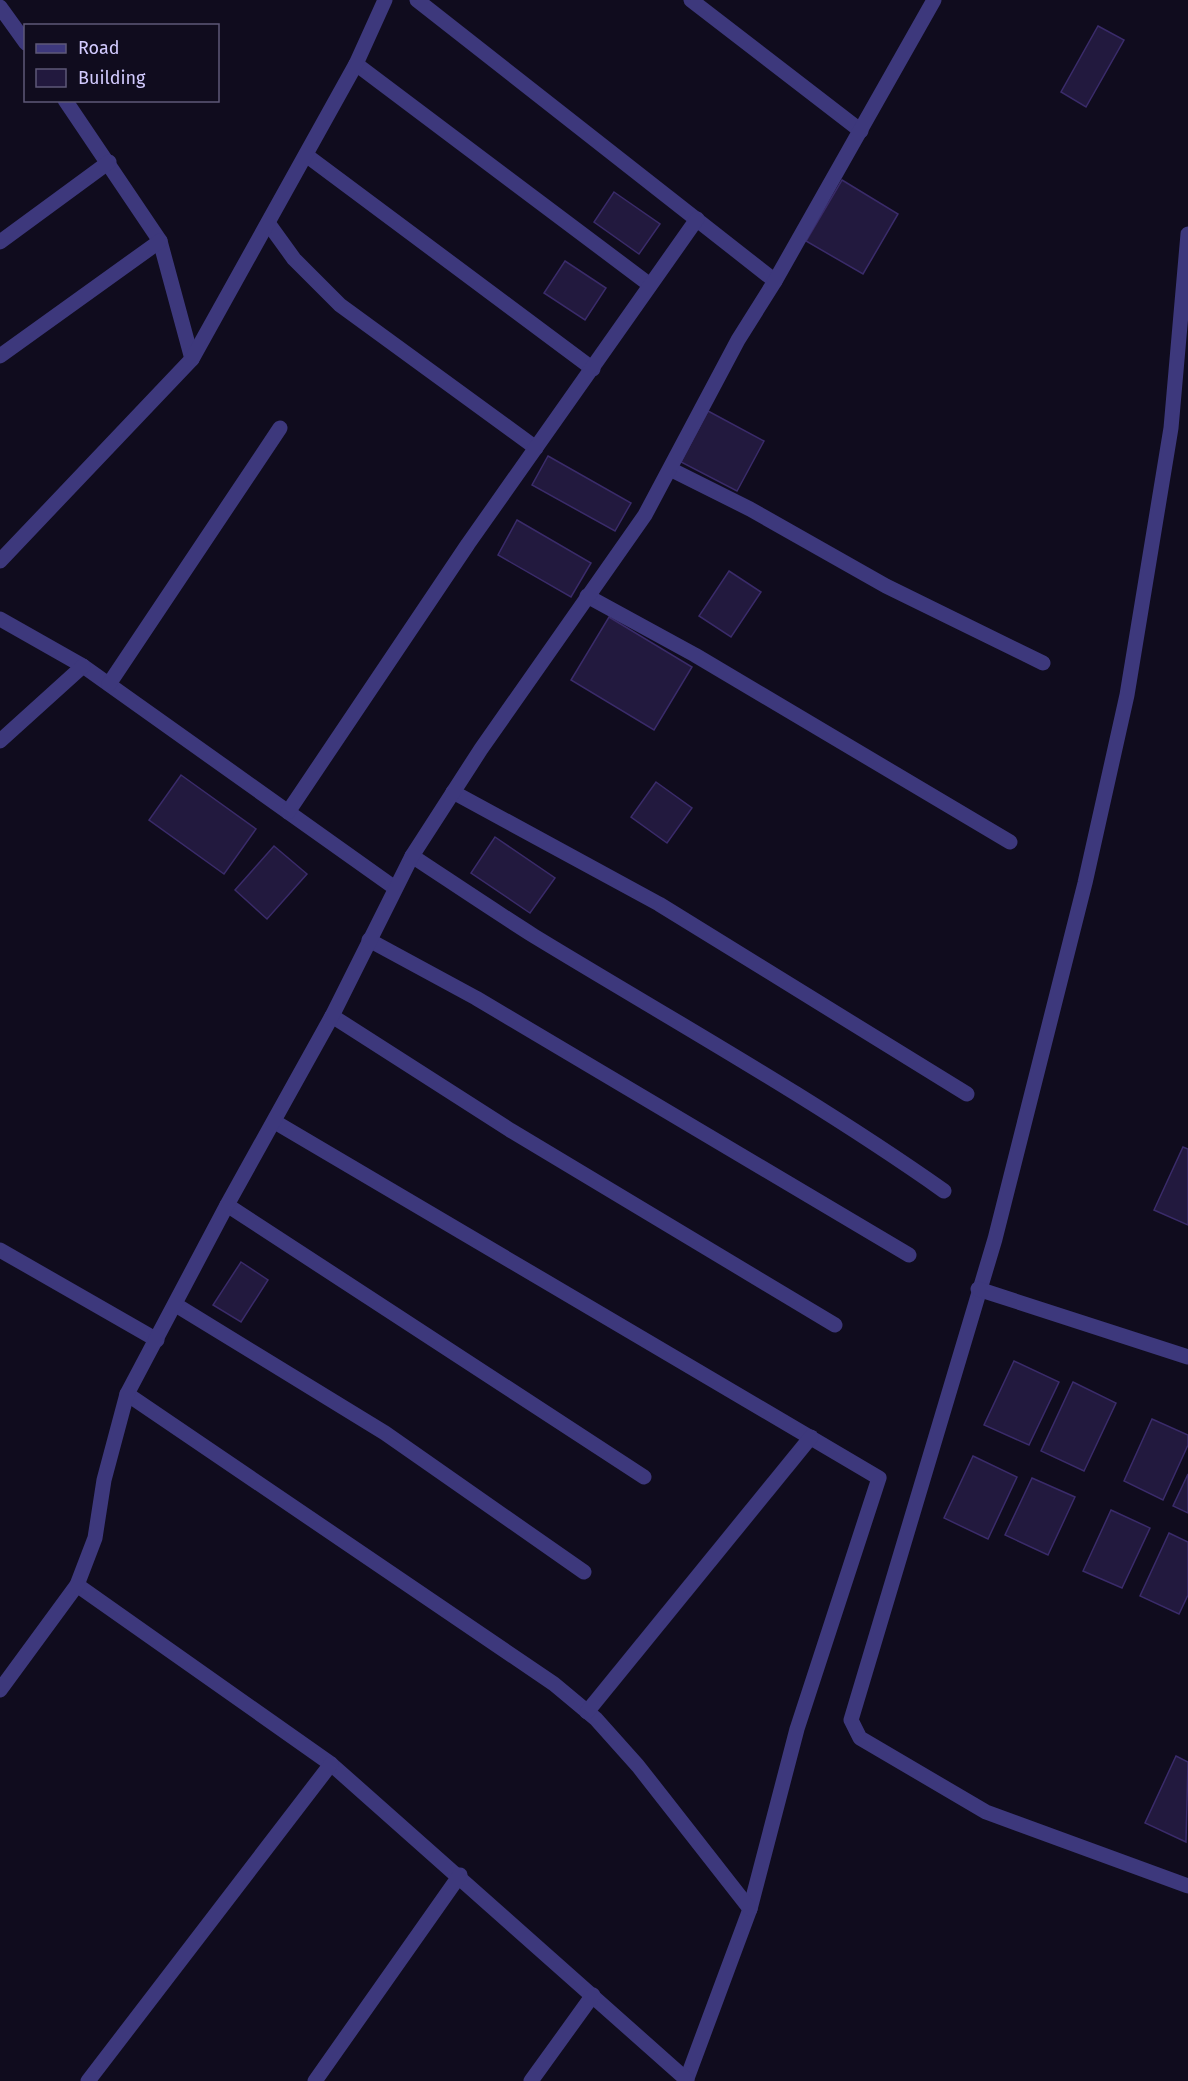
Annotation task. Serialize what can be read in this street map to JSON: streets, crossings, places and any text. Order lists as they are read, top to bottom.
{
  "legend": ["Road", "Building"]
}
